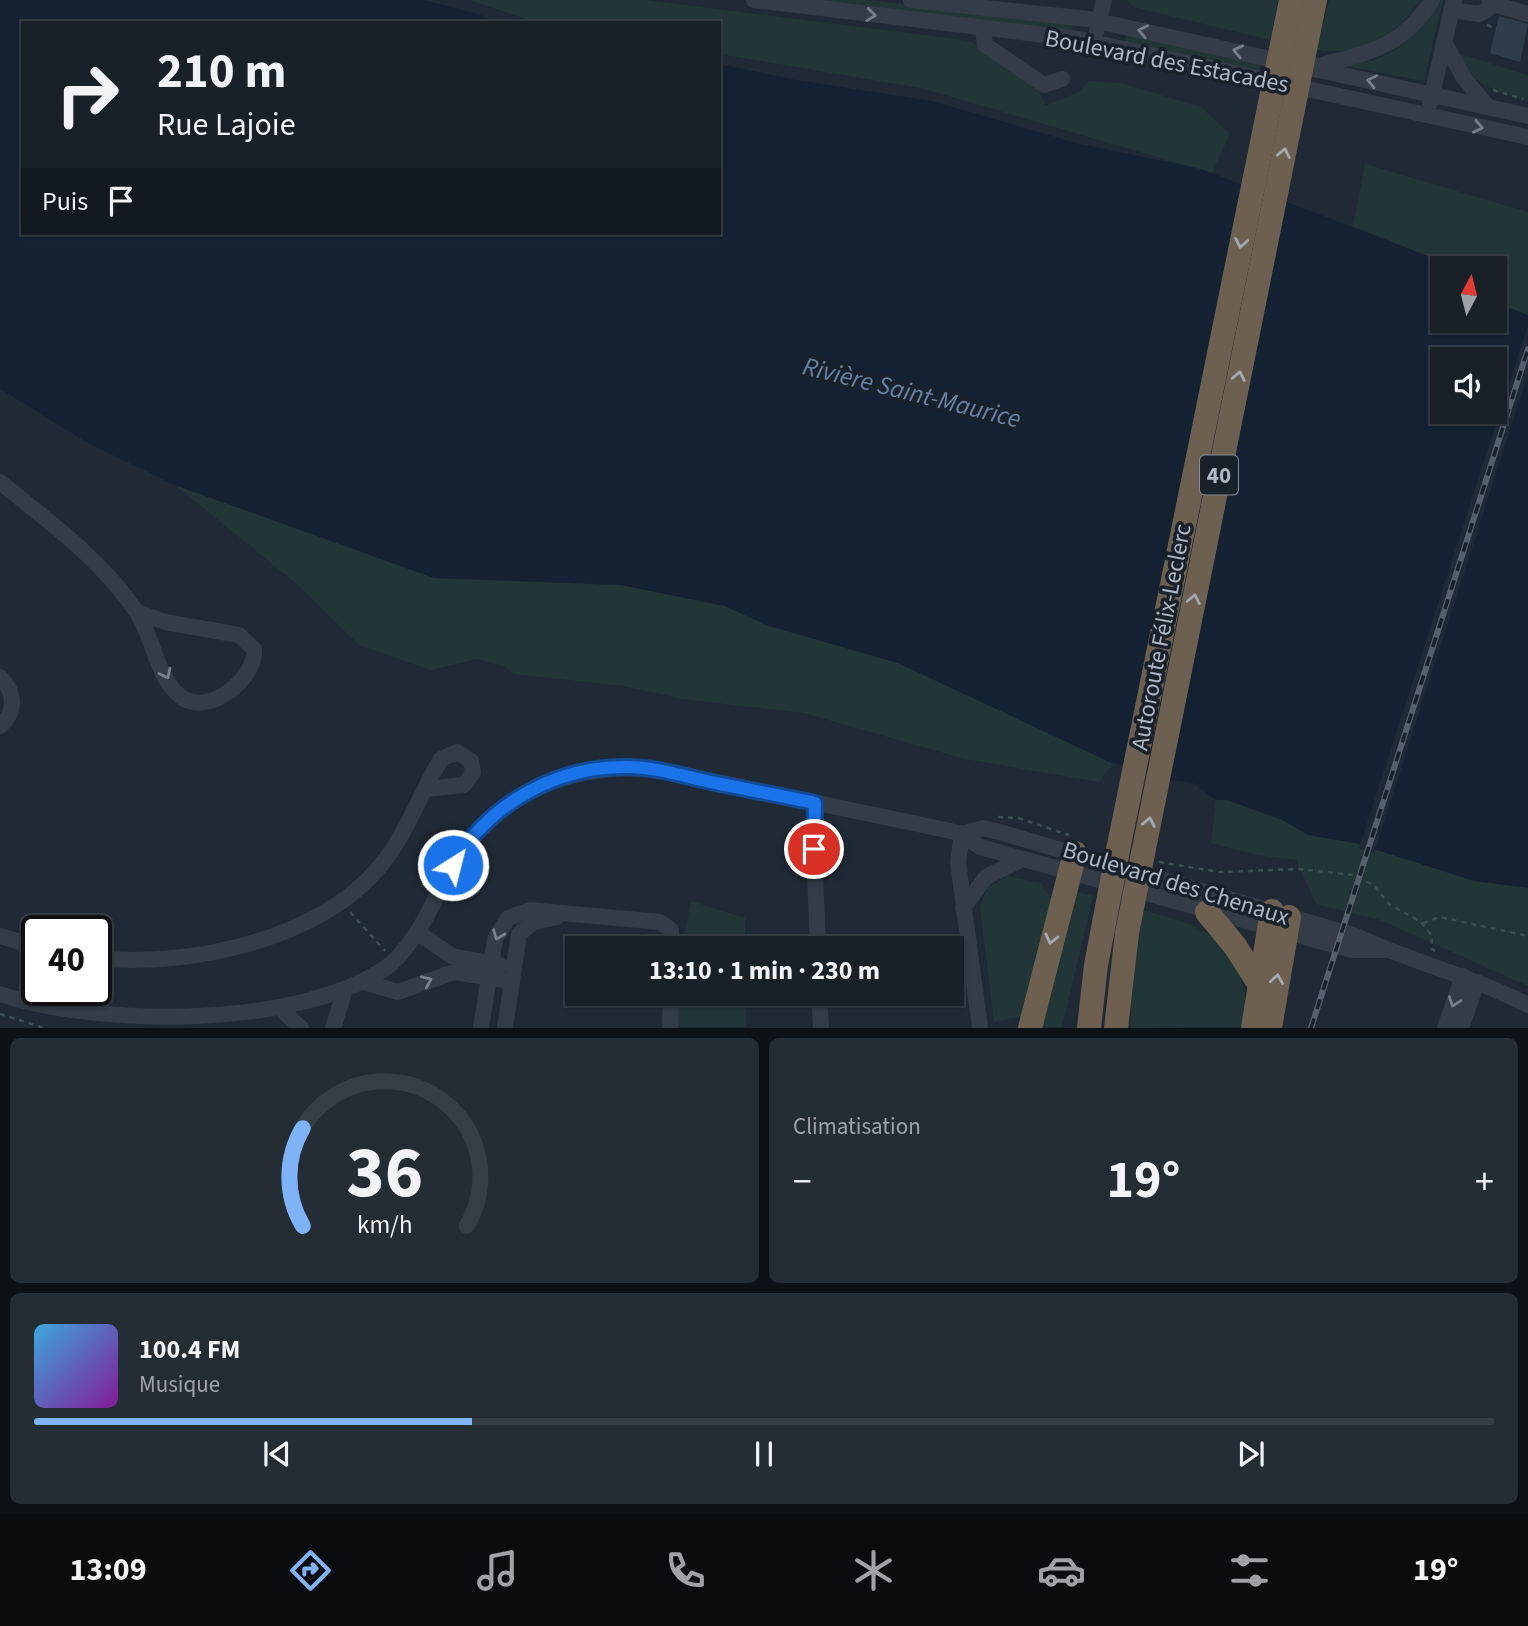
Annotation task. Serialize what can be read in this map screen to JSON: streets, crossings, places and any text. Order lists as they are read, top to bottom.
{
  "streets": {
    "highway": ["40", "Autoroute Félix-Leclerc"],
    "street": ["Boulevard des Estacades", "Boulevard des Chenaux"]
  },
  "water": ["Rivière Saint-Maurice"],
  "north": "top",
  "page": {
    "turn": ["210 m", "Rue Lajoie"],
    "then": "Puis",
    "limit": "40",
    "trip": "13:10 · 1 min · 230 m",
    "tile": "Climatisation",
    "heat": ["−", "19°", "+"],
    "song": ["100.4 FM", "Musique"],
    "tabs": ["13:09", "19°"],
    "gauge": ["36", "km/h"]
  }
}
